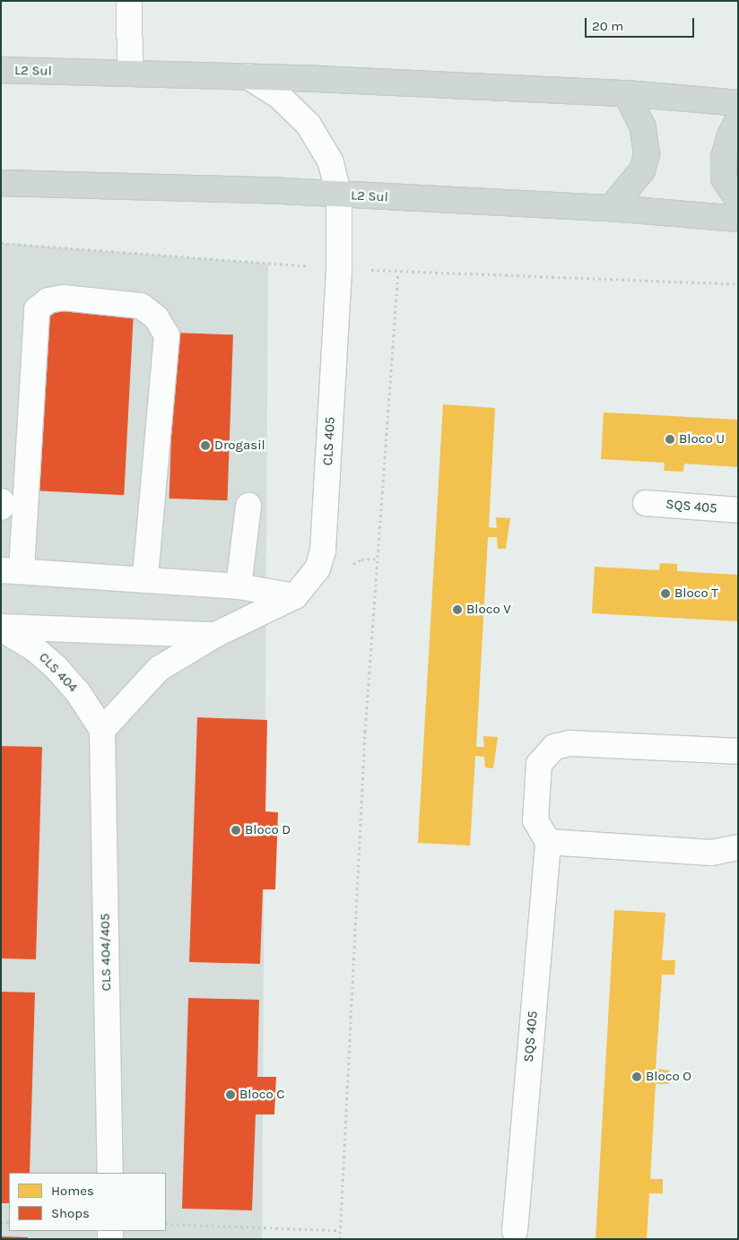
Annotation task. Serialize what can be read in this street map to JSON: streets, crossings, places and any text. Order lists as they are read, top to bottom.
{
  "streets": {
    "main road": ["L2 Sul"],
    "street": [
      "CLS 405",
      "SQS 405",
      "CLS 404",
      "CLS 404/405"
    ]
  },
  "crossings": [
    ["L2 Sul", "CLS 405"],
    ["CLS 405", "CLS 404"],
    ["CLS 405", "CLS 404/405"],
    ["CLS 404", "CLS 404/405"]
  ],
  "places": [
    "Bloco U",
    "Drogasil",
    "Bloco T",
    "Bloco V",
    "Bloco D",
    "Bloco O",
    "Bloco C"
  ],
  "legend": ["Homes", "Shops"],
  "scale_bar": "20 m"
}
